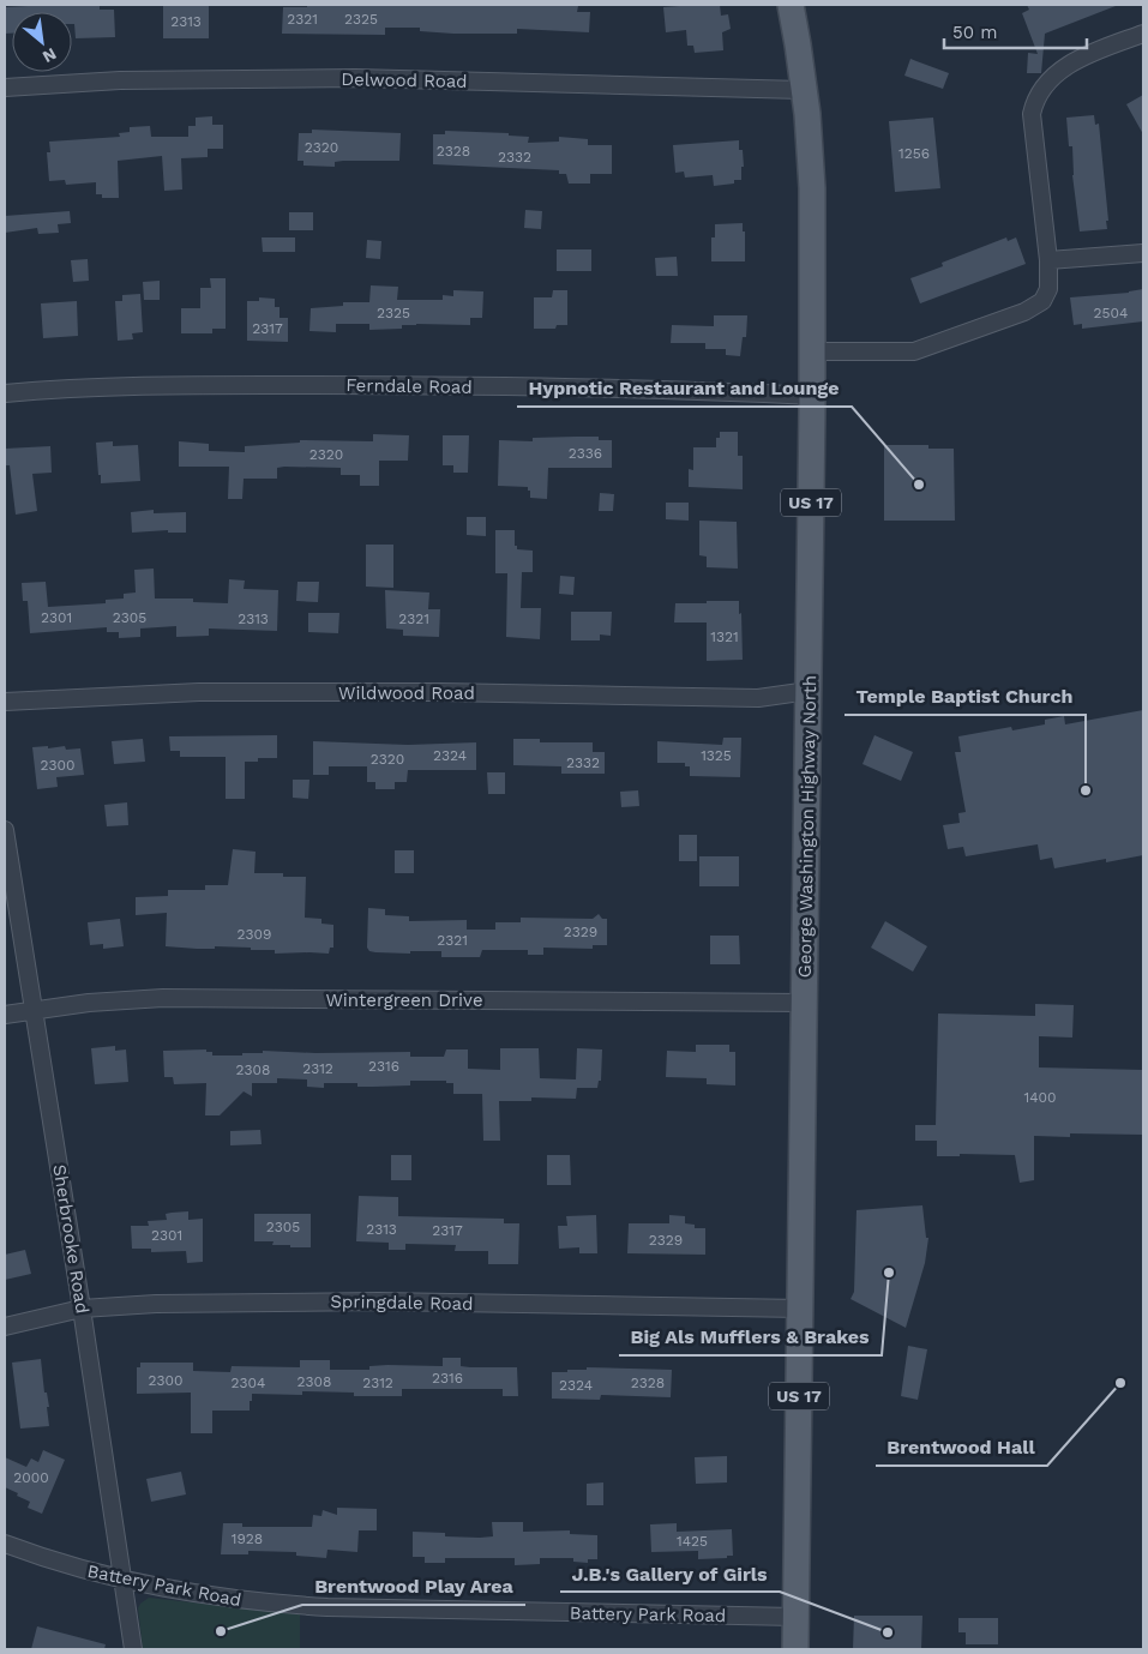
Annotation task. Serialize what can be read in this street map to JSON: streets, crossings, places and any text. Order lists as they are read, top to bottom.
{
  "streets": {
    "main road": ["US 17", "George Washington Highway North"],
    "street": [
      "Delwood Road",
      "Ferndale Road",
      "Wildwood Road",
      "Wintergreen Drive",
      "Sherbrooke Road",
      "Springdale Road",
      "Battery Park Road"
    ]
  },
  "crossings": [
    ["Delwood Road", "George Washington Highway North"],
    ["Ferndale Road", "George Washington Highway North"],
    ["Wildwood Road", "George Washington Highway North"],
    ["George Washington Highway North", "Wintergreen Drive"],
    ["George Washington Highway North", "Springdale Road"],
    ["George Washington Highway North", "Battery Park Road"],
    ["Wintergreen Drive", "Sherbrooke Road"],
    ["Sherbrooke Road", "Springdale Road"],
    ["Sherbrooke Road", "Battery Park Road"]
  ],
  "places": [
    "Hypnotic Restaurant and Lounge",
    "Temple Baptist Church",
    "Big Als Mufflers & Brakes",
    "Brentwood Hall",
    "Brentwood Play Area",
    "J.B.'s Gallery of Girls"
  ],
  "house_numbers": [
    "2321",
    "2325",
    "2313",
    "2320",
    "2328",
    "1256",
    "2332",
    "2325",
    "2504",
    "2317",
    "2336",
    "2320",
    "2301",
    "2305",
    "2313",
    "2321",
    "1321",
    "2324",
    "1325",
    "2320",
    "2332",
    "2300",
    "2329",
    "2309",
    "2321",
    "2316",
    "2312",
    "2308",
    "1400",
    "2305",
    "2313",
    "2317",
    "2301",
    "2329",
    "2316",
    "2300",
    "2308",
    "2304",
    "2312",
    "2328",
    "2324",
    "2000",
    "1928",
    "1425"
  ],
  "scale_bar": "50 m",
  "north": "bottom right"
}
